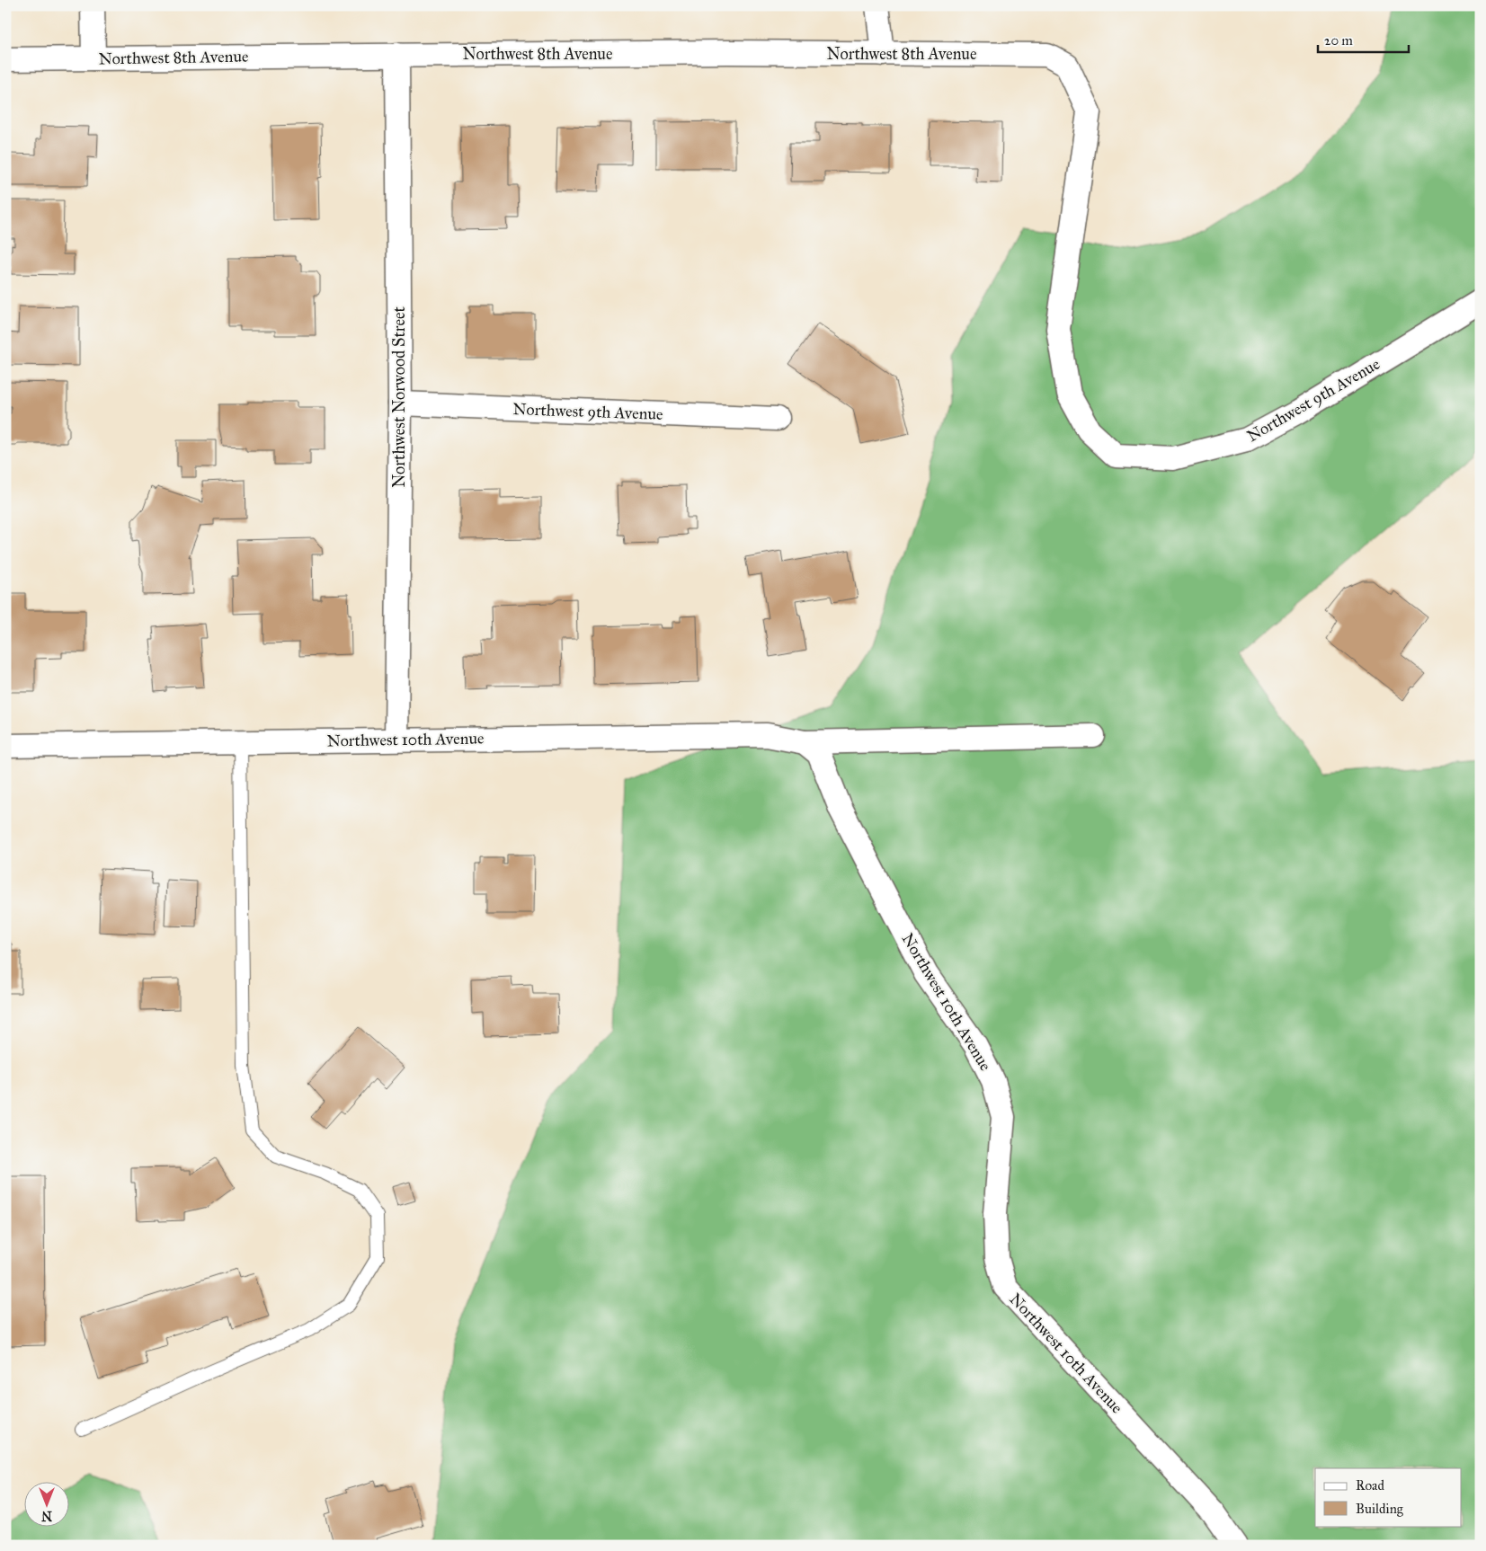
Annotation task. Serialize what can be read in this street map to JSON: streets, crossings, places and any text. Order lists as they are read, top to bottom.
{
  "streets": {
    "street": [
      "Northwest 8th Avenue",
      "Northwest Norwood Street",
      "Northwest 9th Avenue",
      "Northwest 10th Avenue"
    ]
  },
  "crossings": [
    ["Northwest 8th Avenue", "Northwest Norwood Street"],
    ["Northwest 8th Avenue", "Northwest 9th Avenue"],
    ["Northwest Norwood Street", "Northwest 9th Avenue"],
    ["Northwest Norwood Street", "Northwest 10th Avenue"]
  ],
  "legend": ["Road", "Building"],
  "scale_bar": "20 m",
  "north": "bottom"
}
